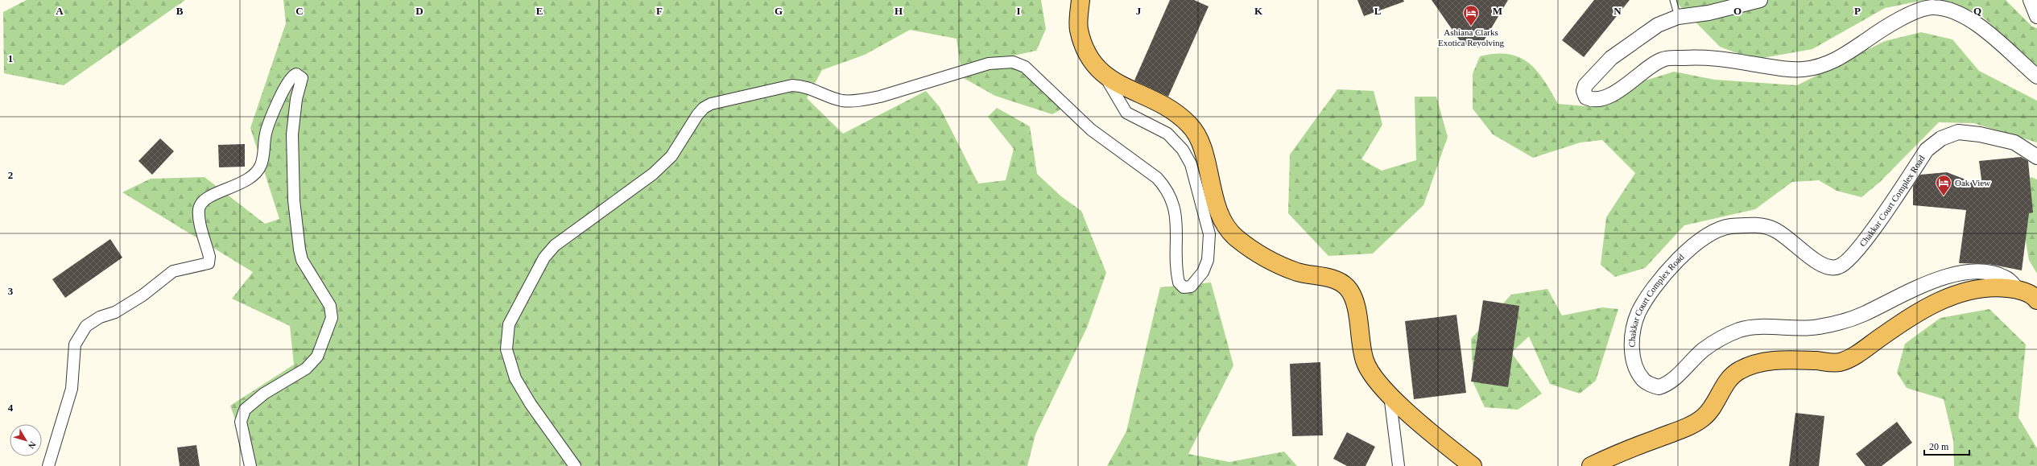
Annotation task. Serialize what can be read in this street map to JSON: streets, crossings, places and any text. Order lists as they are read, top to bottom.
{
  "streets": {
    "street": ["Chakkar Court Complex Road"]
  },
  "places": {
    "hotel": ["Ashiana Clarks Exotica Revolving", "Oak View"]
  },
  "scale_bar": "20 m",
  "north": "bottom right",
  "grid": {
    "columns": [
      "A",
      "B",
      "C",
      "D",
      "E",
      "F",
      "G",
      "H",
      "I",
      "J",
      "K",
      "L",
      "M",
      "N",
      "O",
      "P",
      "Q"
    ],
    "rows": [
      "1",
      "2",
      "3",
      "4"
    ]
  }
}
